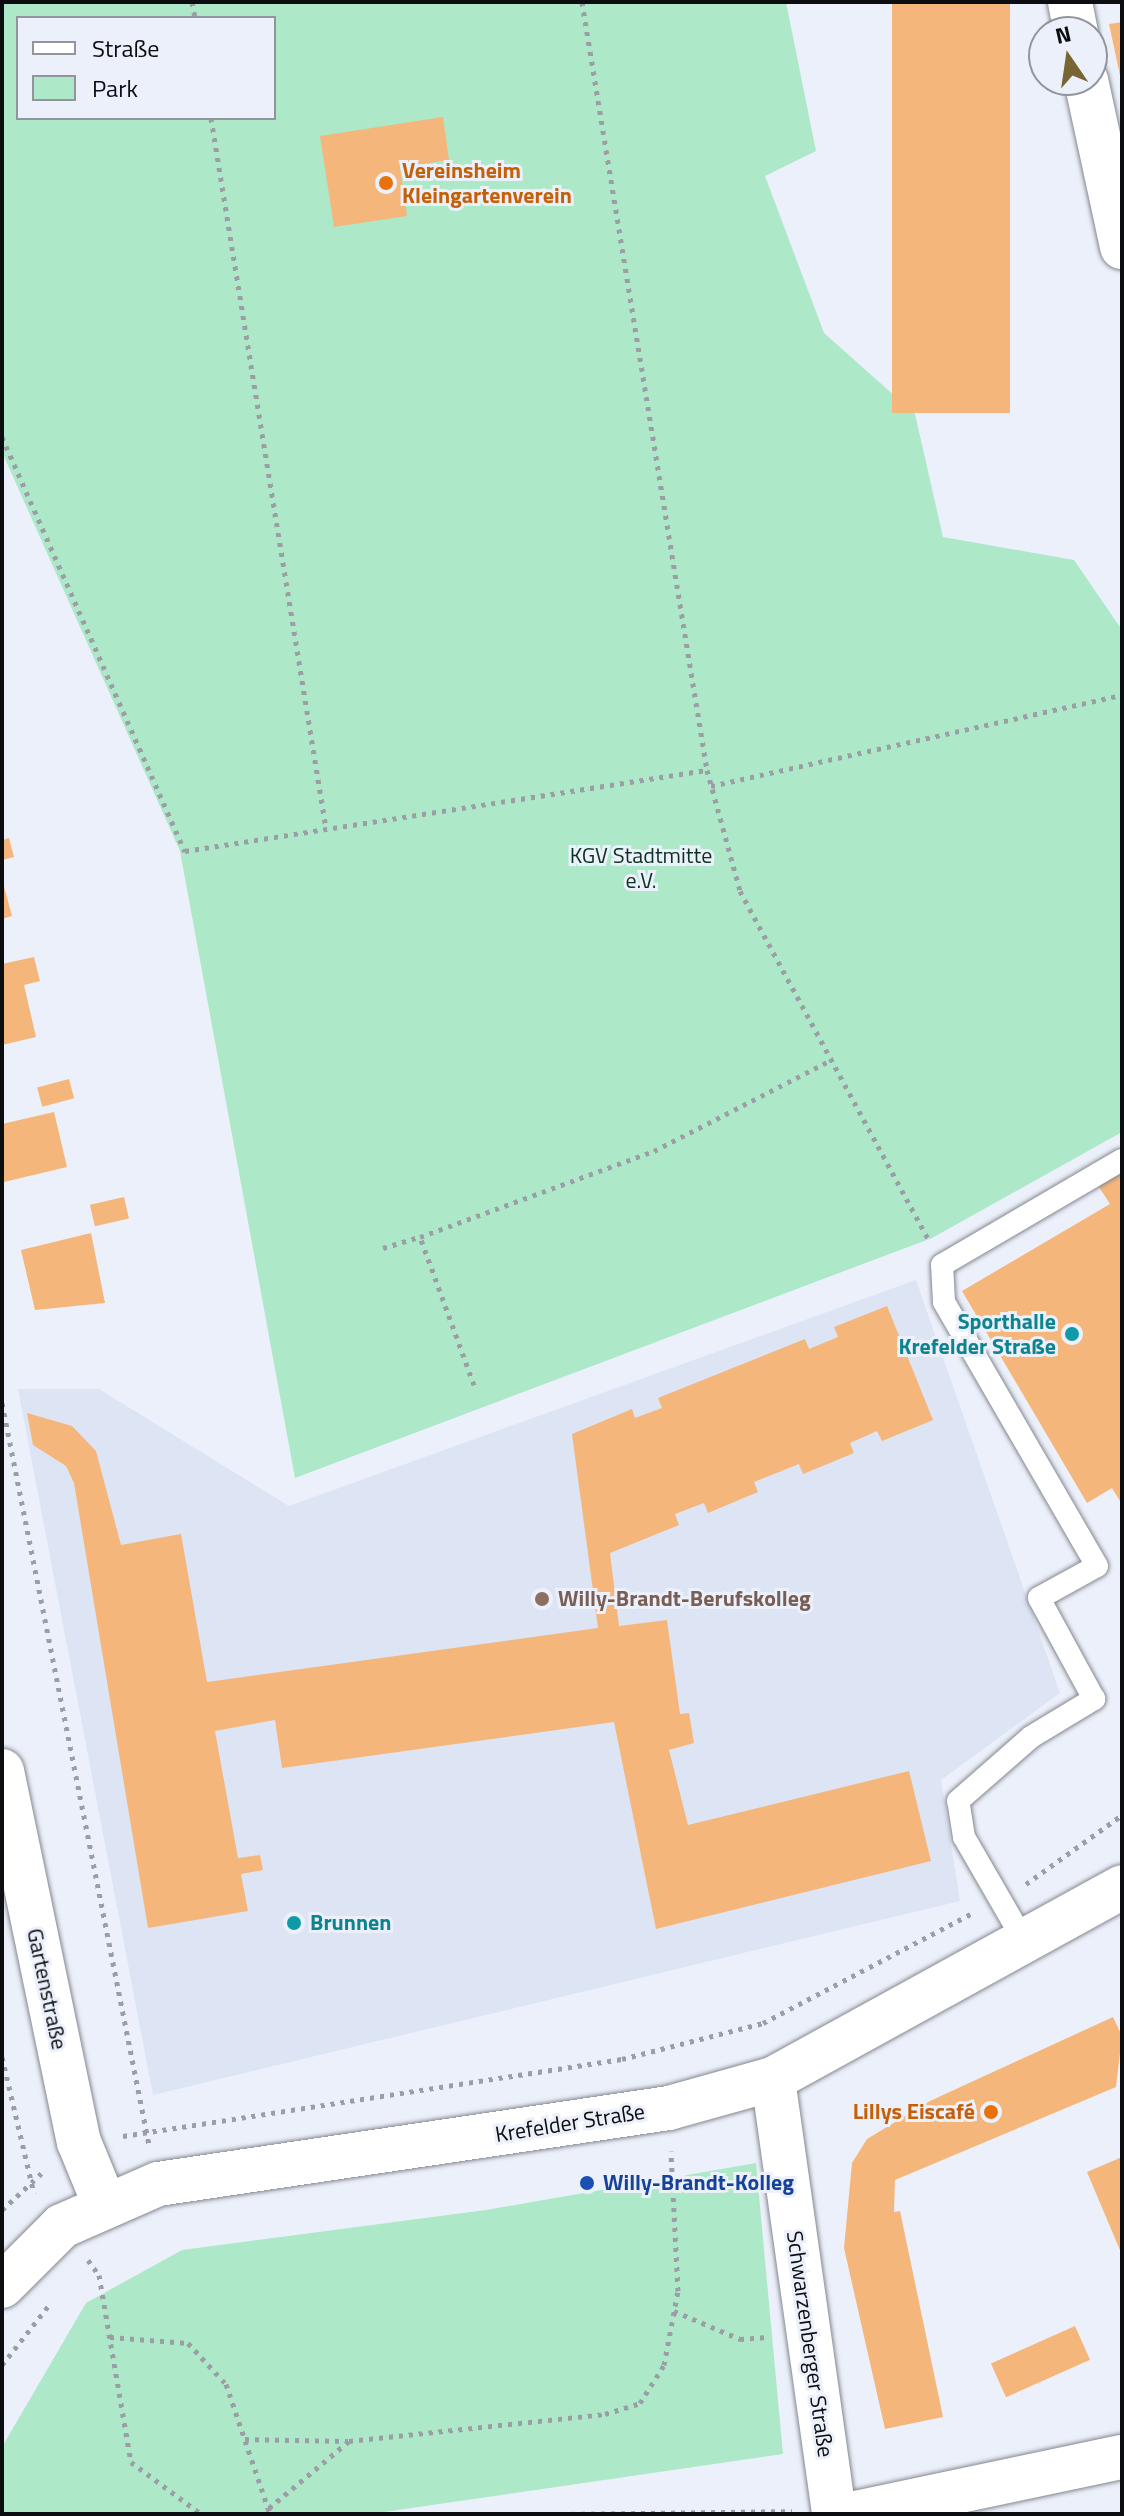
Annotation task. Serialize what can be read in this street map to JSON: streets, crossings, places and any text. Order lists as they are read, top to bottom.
{
  "streets": {
    "street": ["Gartenstraße", "Krefelder Straße", "Schwarzenberger Straße"]
  },
  "crossings": [
    ["Gartenstraße", "Krefelder Straße"],
    ["Krefelder Straße", "Schwarzenberger Straße"]
  ],
  "parks": ["KGV Stadtmitte e.V."],
  "places": [
    "Vereinsheim Kleingartenverein",
    "Sporthalle Krefelder Straße",
    "Willy-Brandt-Berufskolleg",
    "Brunnen",
    "Lillys Eiscafé",
    "Willy-Brandt-Kolleg"
  ],
  "legend": ["Straße", "Park"],
  "north": "top"
}
